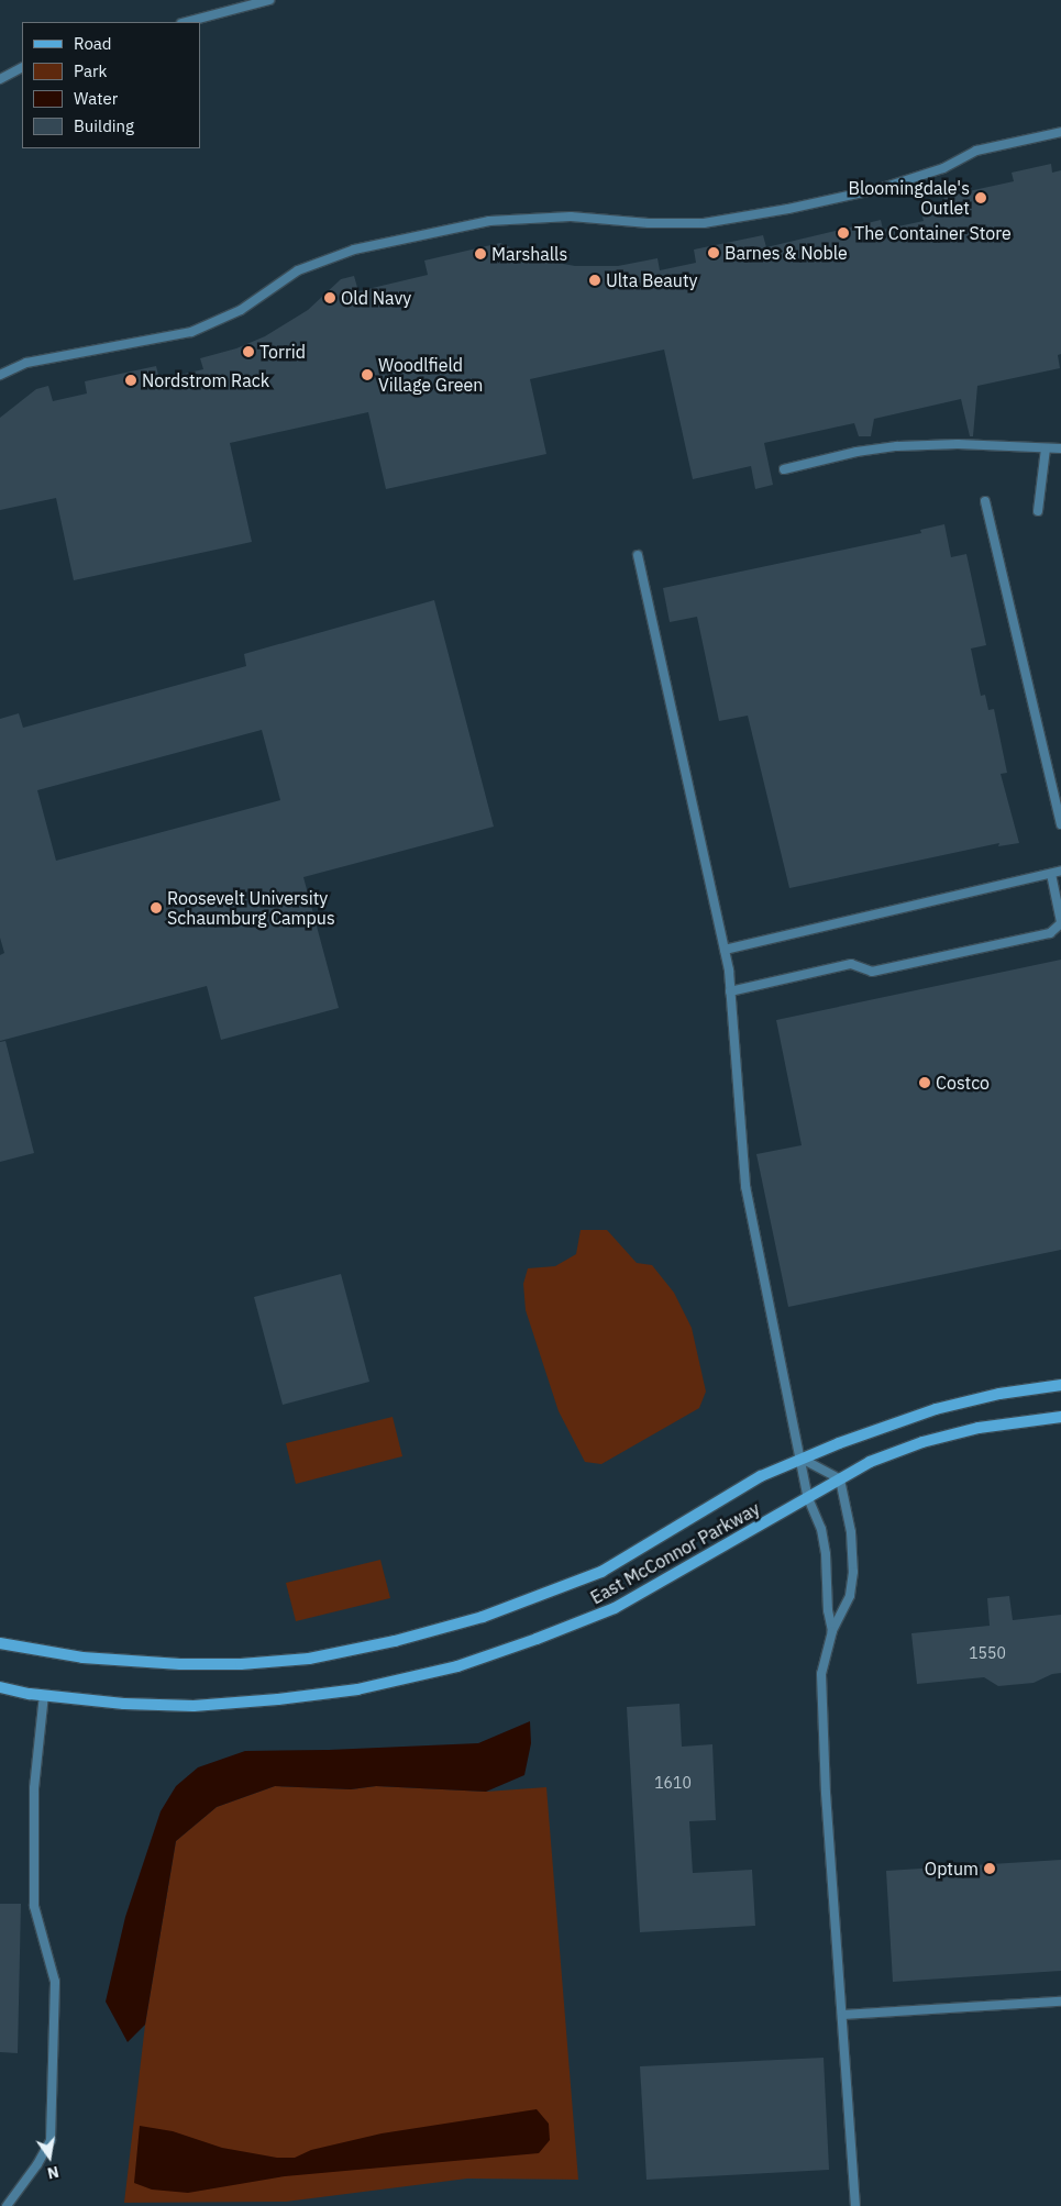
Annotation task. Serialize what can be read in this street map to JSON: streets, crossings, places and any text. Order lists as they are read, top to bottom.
{
  "streets": {
    "street": ["East McConnor Parkway"]
  },
  "places": [
    "Bloomingdale's Outlet",
    "The Container Store",
    "Barnes & Noble",
    "Marshalls",
    "Ulta Beauty",
    "Old Navy",
    "Torrid",
    "Woodlfield Village Green",
    "Nordstrom Rack",
    "Roosevelt University Schaumburg Campus",
    "Costco",
    "Optum"
  ],
  "house_numbers": ["1550", "1610"],
  "legend": [
    "Road",
    "Park",
    "Water",
    "Building"
  ],
  "north": "bottom"
}
